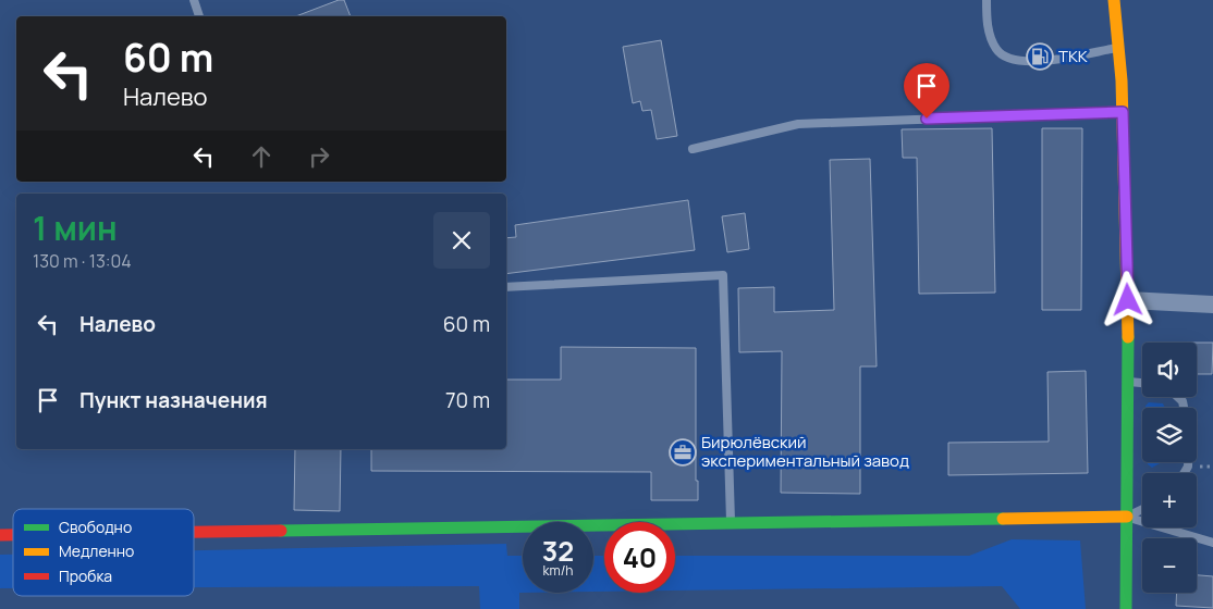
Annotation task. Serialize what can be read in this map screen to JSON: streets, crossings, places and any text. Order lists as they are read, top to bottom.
{
  "places": {
    "fuel station": ["ТКК"],
    "office": ["Бирюлёвский экспериментальный завод"]
  },
  "legend": ["Свободно", "Медленно", "Пробка"],
  "page": {
    "turn": ["60 m", "Налево"],
    "heading": ["1 мин", "130 m · 13:04"],
    "list": [
      {
        "name": "Налево",
        "value": "60 m"
      },
      {
        "name": "Пункт назначения",
        "value": "70 m"
      }
    ],
    "map_buttons": ["+", "−"],
    "speed": "32 km/h",
    "limit": "40"
  }
}
